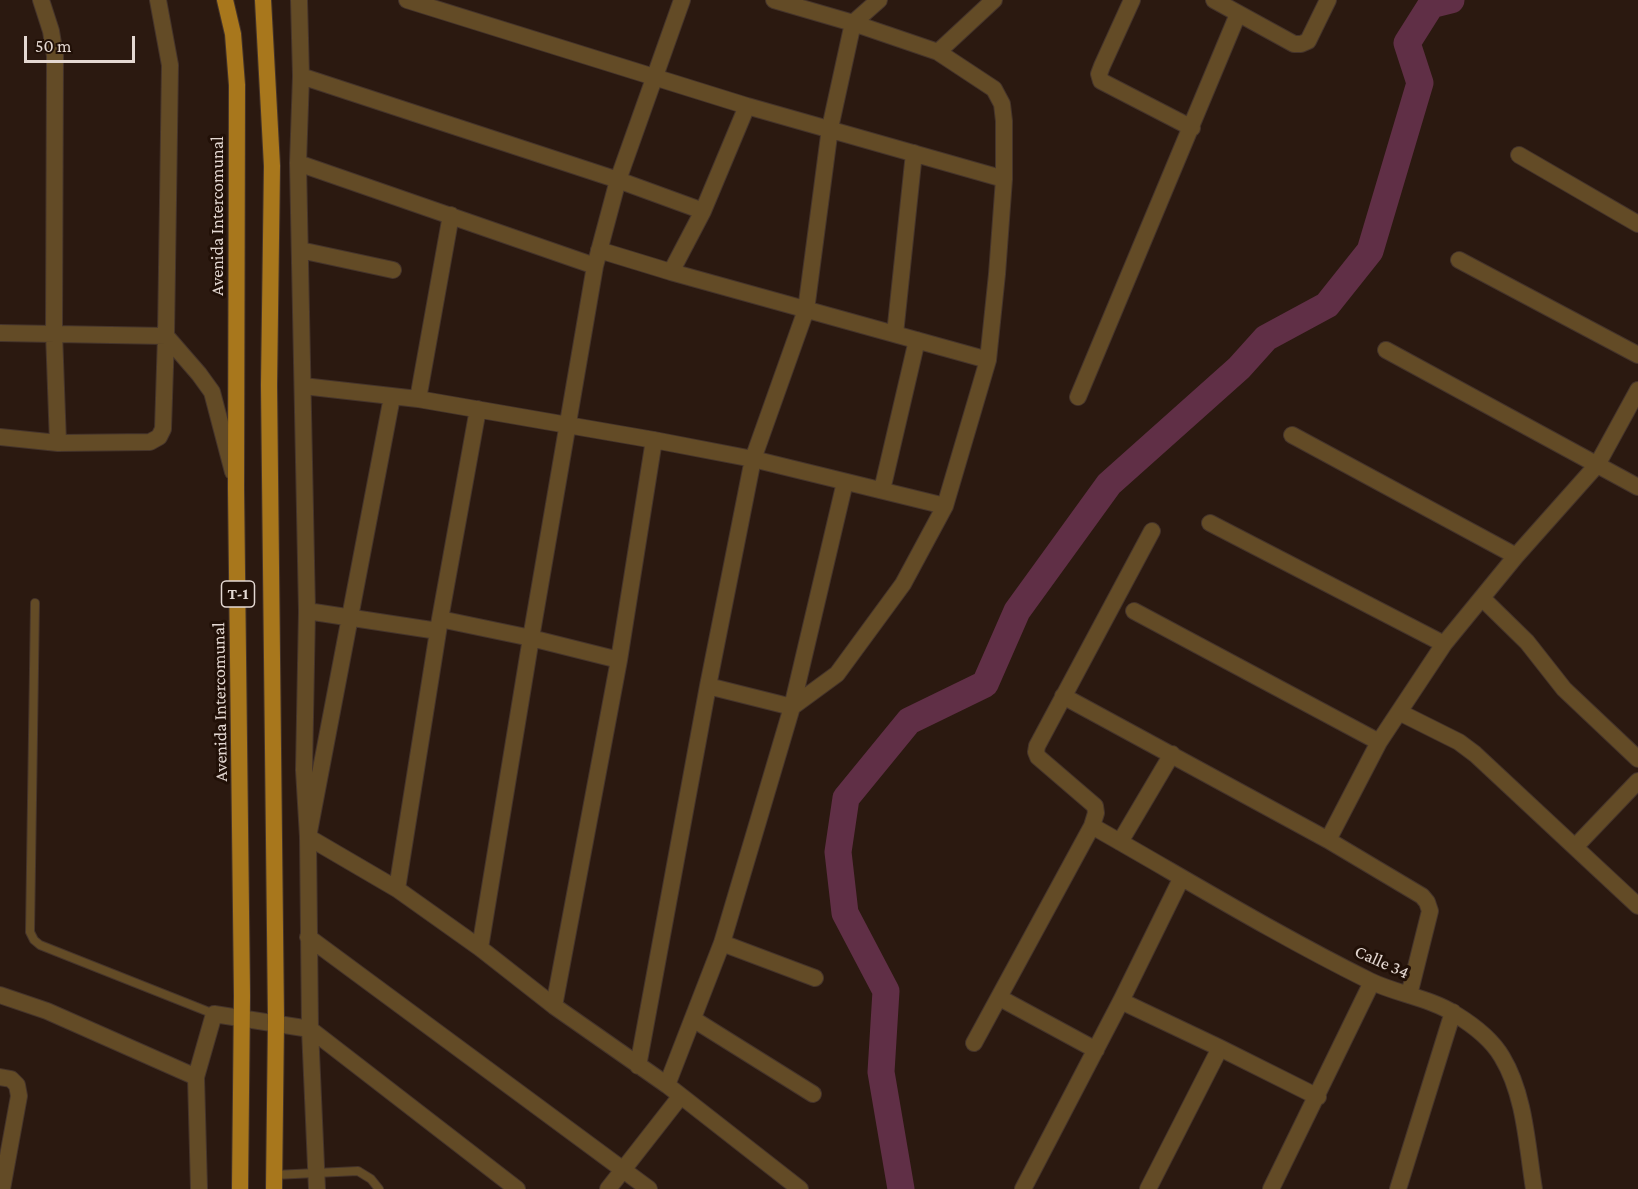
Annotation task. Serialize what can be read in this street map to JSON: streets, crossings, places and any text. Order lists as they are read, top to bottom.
{
  "streets": {
    "main road": ["Avenida Intercomunal", "T-1"],
    "street": ["Calle 34"]
  },
  "scale_bar": "50 m"
}
